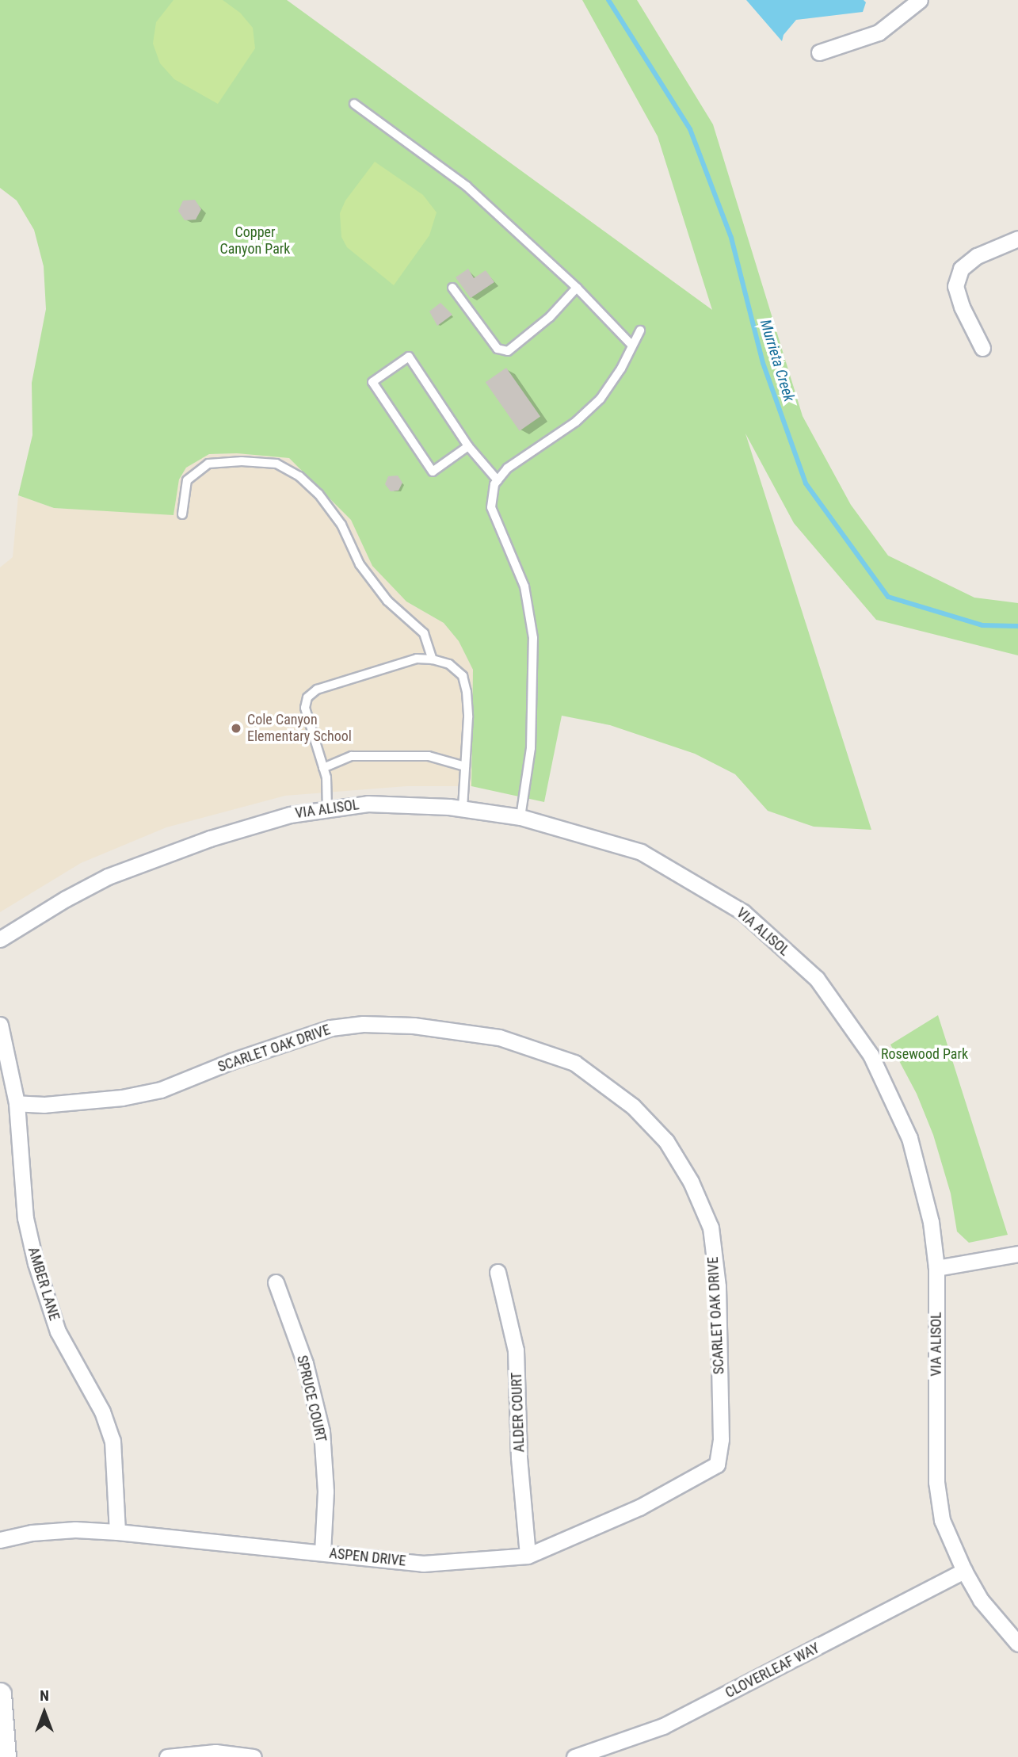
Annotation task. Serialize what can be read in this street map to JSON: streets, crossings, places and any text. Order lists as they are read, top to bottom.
{
  "streets": {
    "street": [
      "VIA ALISOL",
      "SCARLET OAK DRIVE",
      "AMBER LANE",
      "SPRUCE COURT",
      "ALDER COURT",
      "ASPEN DRIVE",
      "CLOVERLEAF WAY"
    ]
  },
  "crossings": [
    ["VIA ALISOL", "CLOVERLEAF WAY"],
    ["SCARLET OAK DRIVE", "AMBER LANE"],
    ["SCARLET OAK DRIVE", "ASPEN DRIVE"],
    ["AMBER LANE", "ASPEN DRIVE"],
    ["SPRUCE COURT", "ASPEN DRIVE"],
    ["ALDER COURT", "ASPEN DRIVE"]
  ],
  "water": ["Murrieta Creek"],
  "parks": ["Copper Canyon Park", "Rosewood Park"],
  "places": ["Cole Canyon Elementary School"],
  "north": "top"
}
